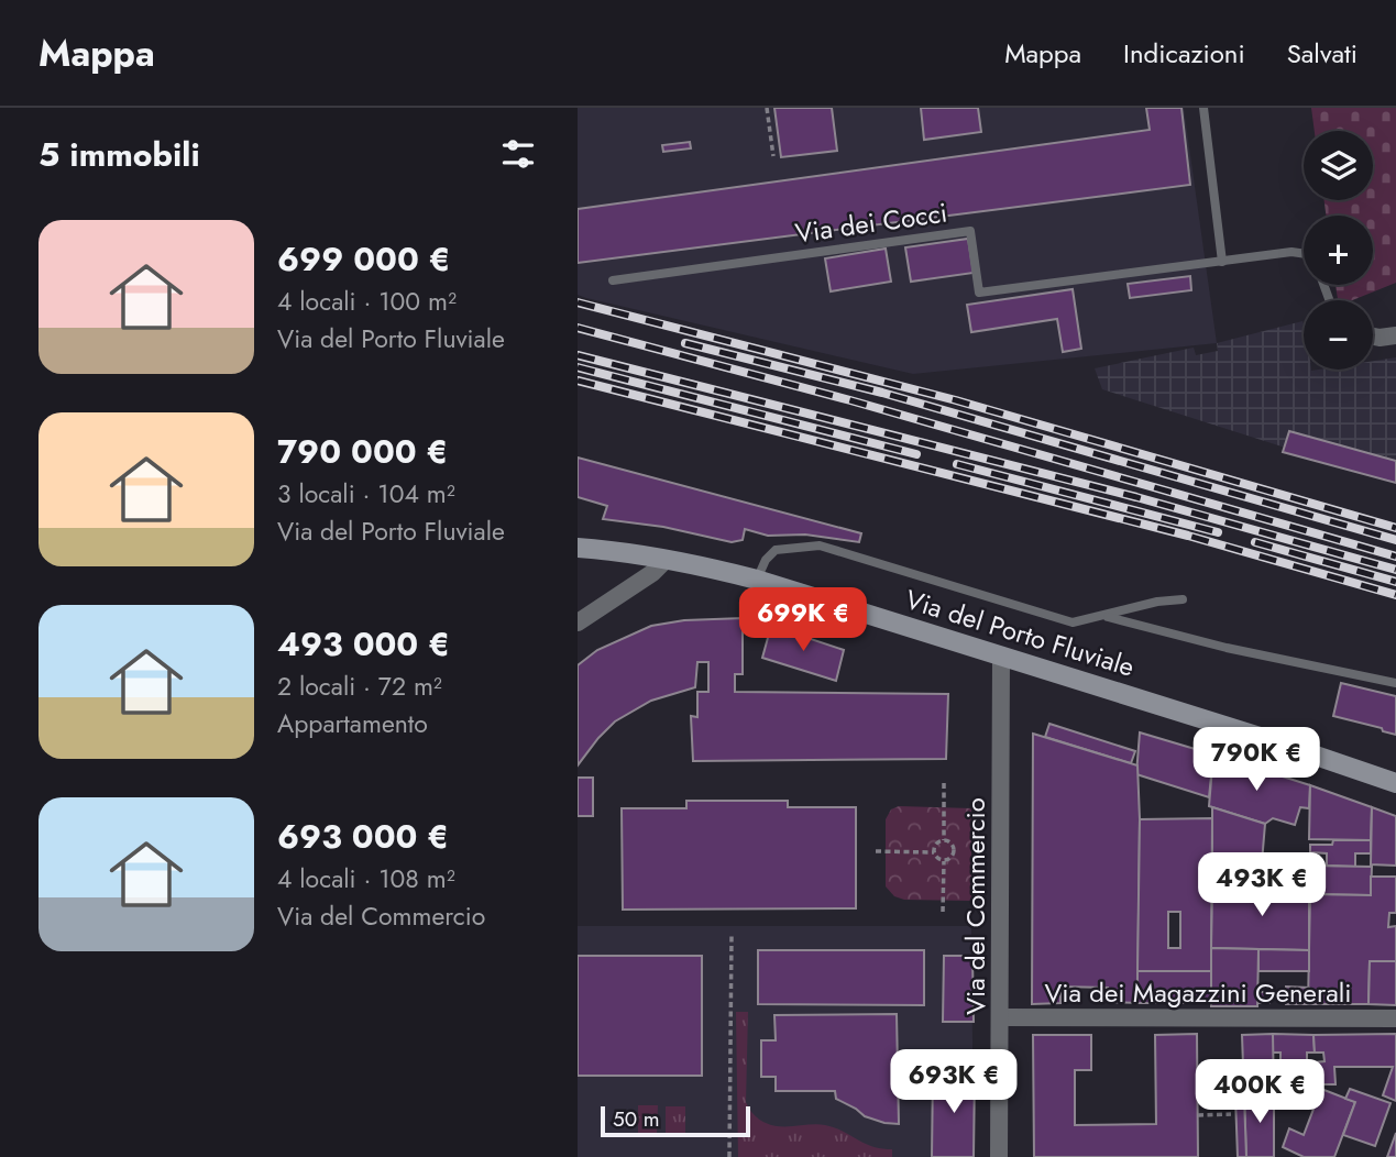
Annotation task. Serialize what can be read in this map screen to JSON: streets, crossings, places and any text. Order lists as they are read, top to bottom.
{
  "streets": {
    "main road": ["Via del Porto Fluviale"],
    "street": ["Via del Commercio", "Via dei Magazzini Generali"],
    "lane": ["Via dei Cocci"]
  },
  "crossings": [
    ["Via del Porto Fluviale", "Via del Commercio"],
    ["Via del Commercio", "Via dei Magazzini Generali"]
  ],
  "scale_bar": "50 m",
  "page": {
    "header": "Mappa",
    "nav": ["Mappa", "Indicazioni", "Salvati"],
    "heading": "5 immobili",
    "map_buttons": ["+", "−"],
    "list": [
      {
        "name": "699 000 €",
        "note": "4 locali · 100 m² · Via del Porto Fluviale"
      },
      {
        "name": "790 000 €",
        "note": "3 locali · 104 m² · Via del Porto Fluviale"
      },
      {
        "name": "493 000 €",
        "note": "2 locali · 72 m² · Appartamento"
      },
      {
        "name": "693 000 €",
        "note": "4 locali · 108 m² · Via del Commercio"
      }
    ],
    "price": [
      "699K €",
      "790K €",
      "493K €",
      "693K €",
      "400K €"
    ],
    "scale": "50 m"
  }
}
